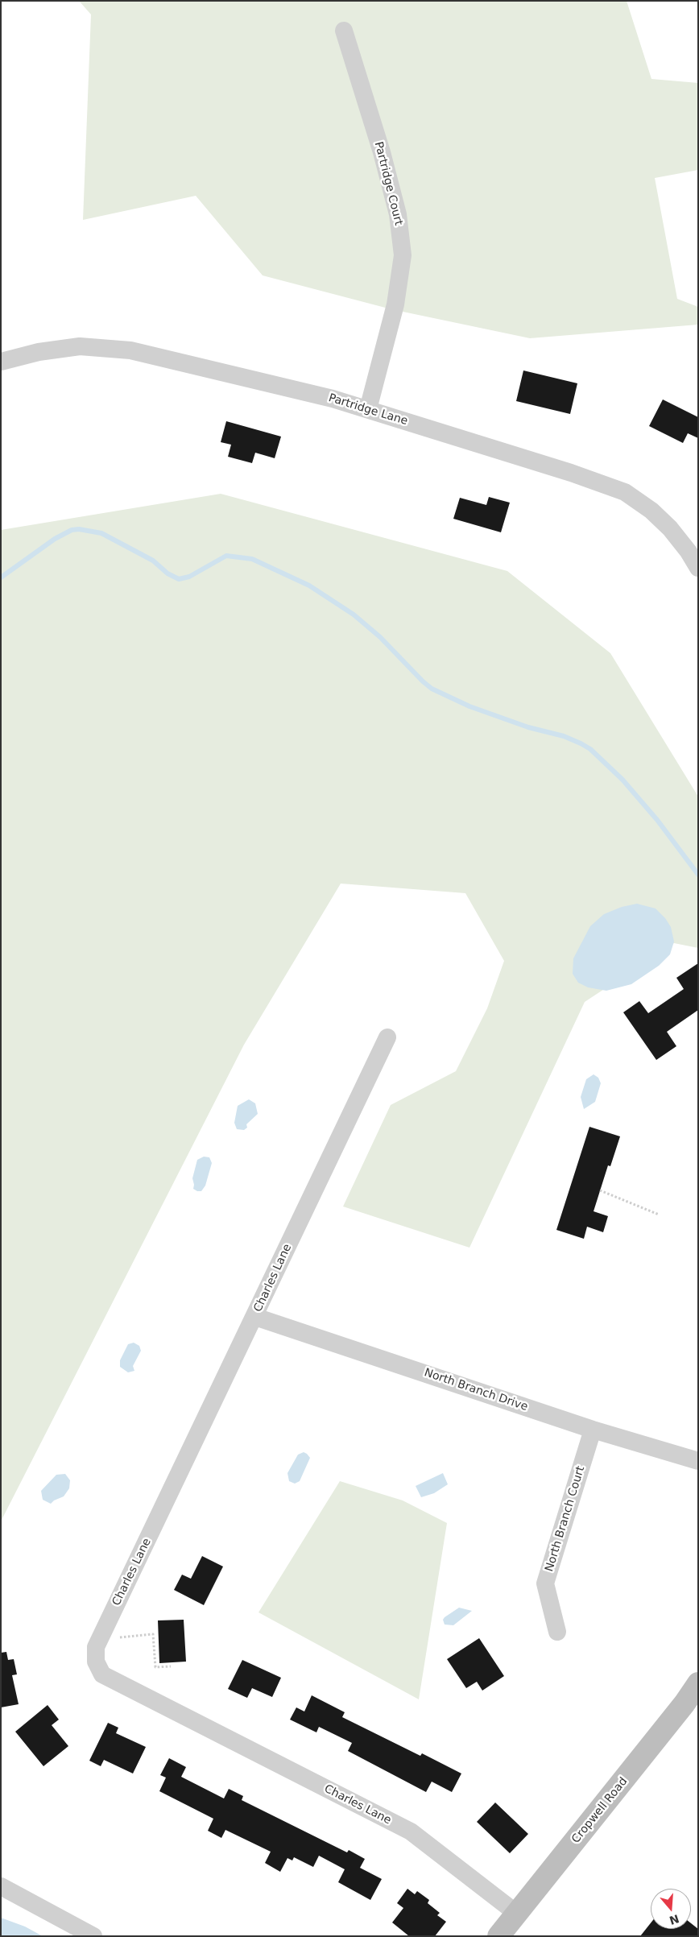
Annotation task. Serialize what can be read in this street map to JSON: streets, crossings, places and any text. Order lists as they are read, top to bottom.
{
  "streets": {
    "street": [
      "Partridge Court",
      "Partridge Lane",
      "Charles Lane",
      "North Branch Drive",
      "North Branch Court",
      "Cropwell Road"
    ]
  },
  "crossings": [
    ["Partridge Court", "Partridge Lane"],
    ["Charles Lane", "North Branch Drive"],
    ["Charles Lane", "Cropwell Road"],
    ["North Branch Drive", "North Branch Court"]
  ],
  "north": "bottom"
}
